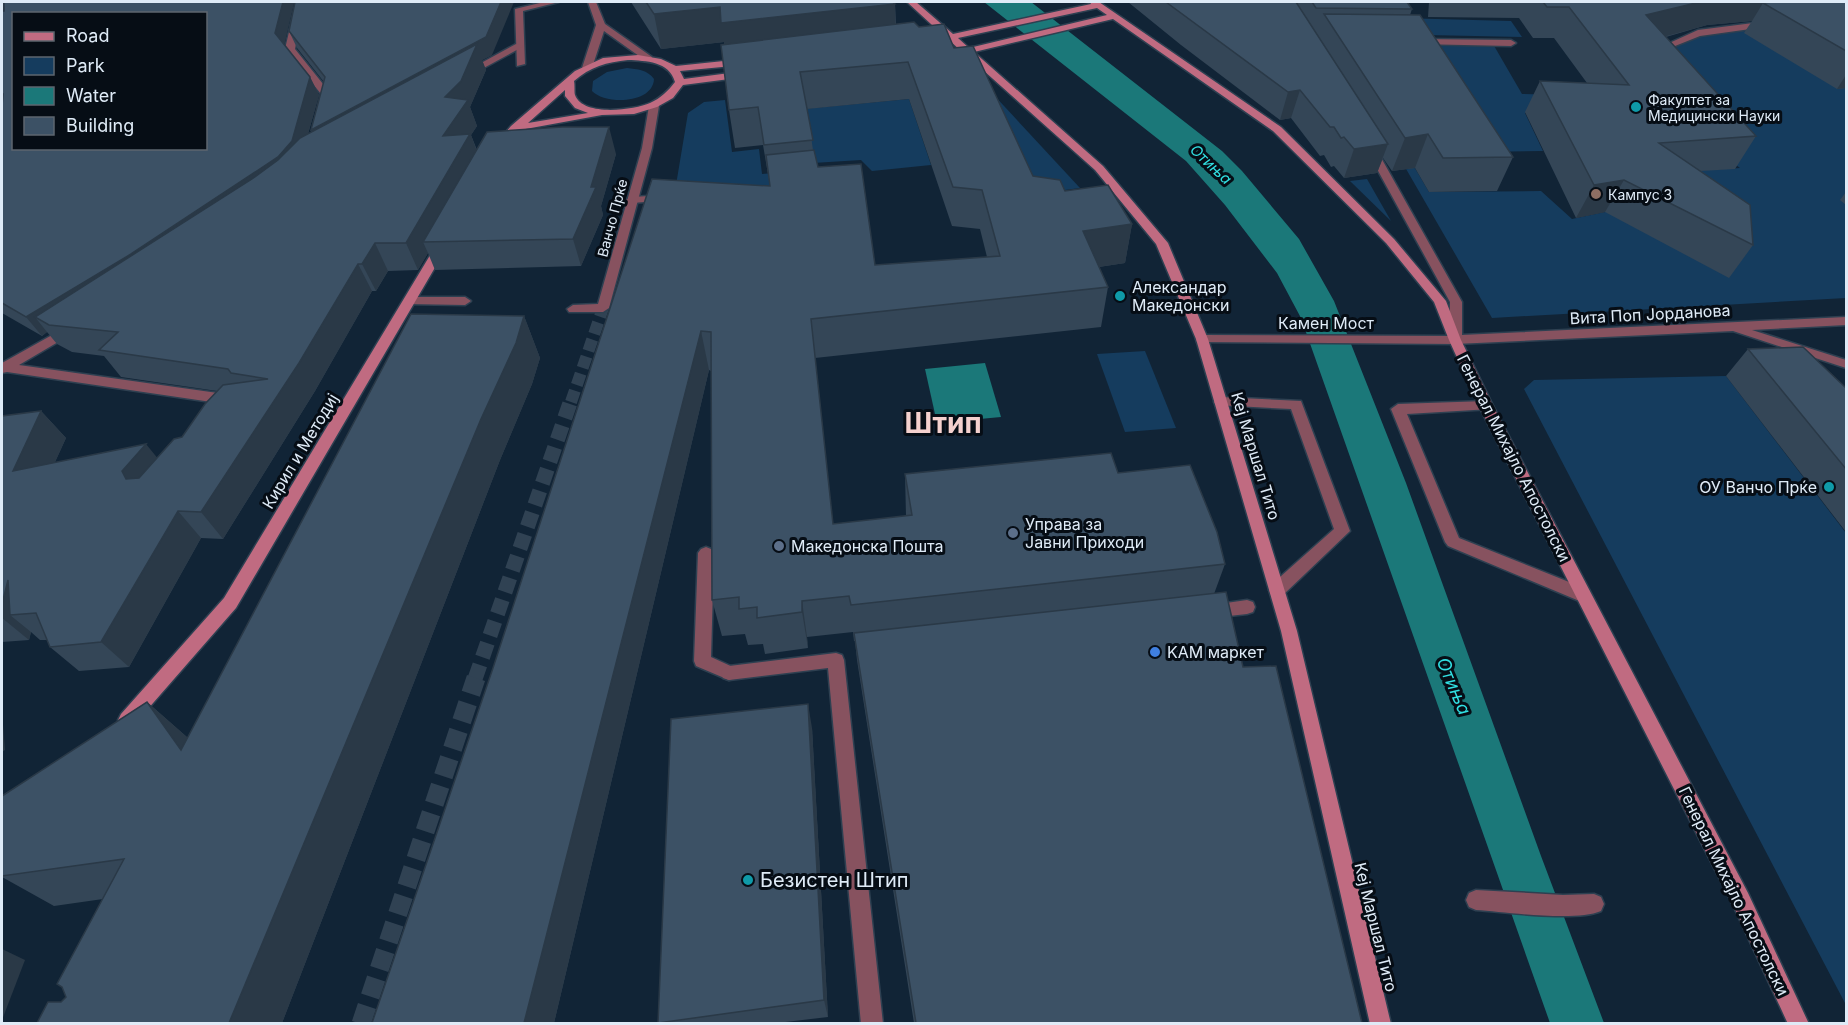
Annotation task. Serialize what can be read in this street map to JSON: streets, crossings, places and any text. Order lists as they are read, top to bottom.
{
  "streets": {
    "street": [
      "Ванчо Прќе",
      "Вита Поп Јорданова",
      "Камен Мост",
      "Кирил и Методиј",
      "Кеј Маршал Тито",
      "Генерал Михајло Апостолски"
    ]
  },
  "crossings": [
    ["Вита Поп Јорданова", "Камен Мост"],
    ["Вита Поп Јорданова", "Генерал Михајло Апостолски"],
    ["Камен Мост", "Кеј Маршал Тито"]
  ],
  "districts": ["Штип"],
  "water": ["Отиња"],
  "places": [
    "Факултет за Медицински Науки",
    "Кампус 3",
    "Александар Македонски",
    "ОУ Ванчо Прќе",
    "Управа за Јавни Приходи",
    "Македонска Пошта",
    "KAM маркет",
    "Безистен Штип"
  ],
  "legend": [
    "Road",
    "Park",
    "Water",
    "Building"
  ]
}
